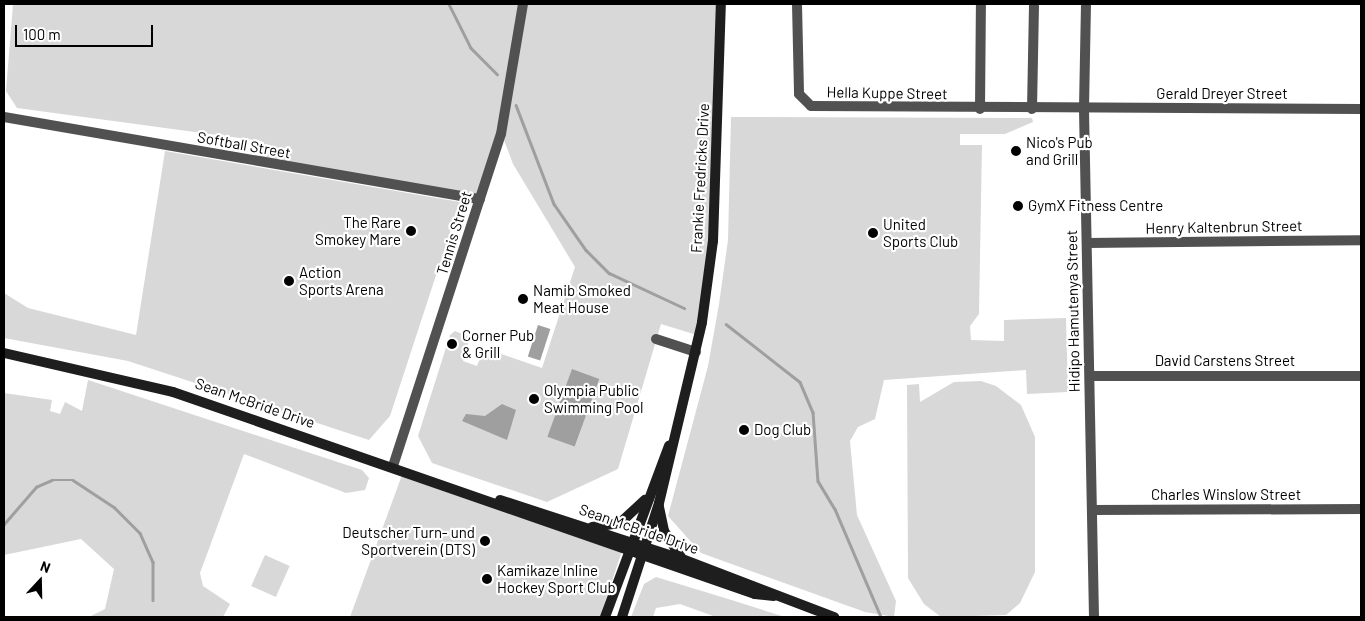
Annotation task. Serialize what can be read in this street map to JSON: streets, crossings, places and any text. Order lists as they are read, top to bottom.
{
  "streets": {
    "main road": ["Frankie Fredricks Drive", "Sean McBride Drive"],
    "street": [
      "Hella Kuppe Street",
      "Gerald Dreyer Street",
      "Softball Street",
      "Henry Kaltenbrun Street",
      "Tennis Street",
      "Hidipo Hamutenya Street",
      "David Carstens Street",
      "Charles Winslow Street"
    ]
  },
  "crossings": [
    ["Hella Kuppe Street", "Gerald Dreyer Street"],
    ["Hella Kuppe Street", "Hidipo Hamutenya Street"],
    ["Gerald Dreyer Street", "Hidipo Hamutenya Street"],
    ["Softball Street", "Tennis Street"],
    ["Frankie Fredricks Drive", "Sean McBride Drive"],
    ["Henry Kaltenbrun Street", "Hidipo Hamutenya Street"],
    ["Tennis Street", "Sean McBride Drive"],
    ["Hidipo Hamutenya Street", "David Carstens Street"],
    ["Hidipo Hamutenya Street", "Charles Winslow Street"]
  ],
  "places": [
    "Nico's Pub and Grill",
    "GymX Fitness Centre",
    "The Rare Smokey Mare",
    "United Sports Club",
    "Action Sports Arena",
    "Namib Smoked Meat House",
    "Corner Pub & Grill",
    "Olympia Public Swimming Pool",
    "Dog Club",
    "Deutscher Turn- und Sportverein (DTS)",
    "Kamikaze Inline Hockey Sport Club"
  ],
  "scale_bar": "100 m",
  "north": "top"
}
